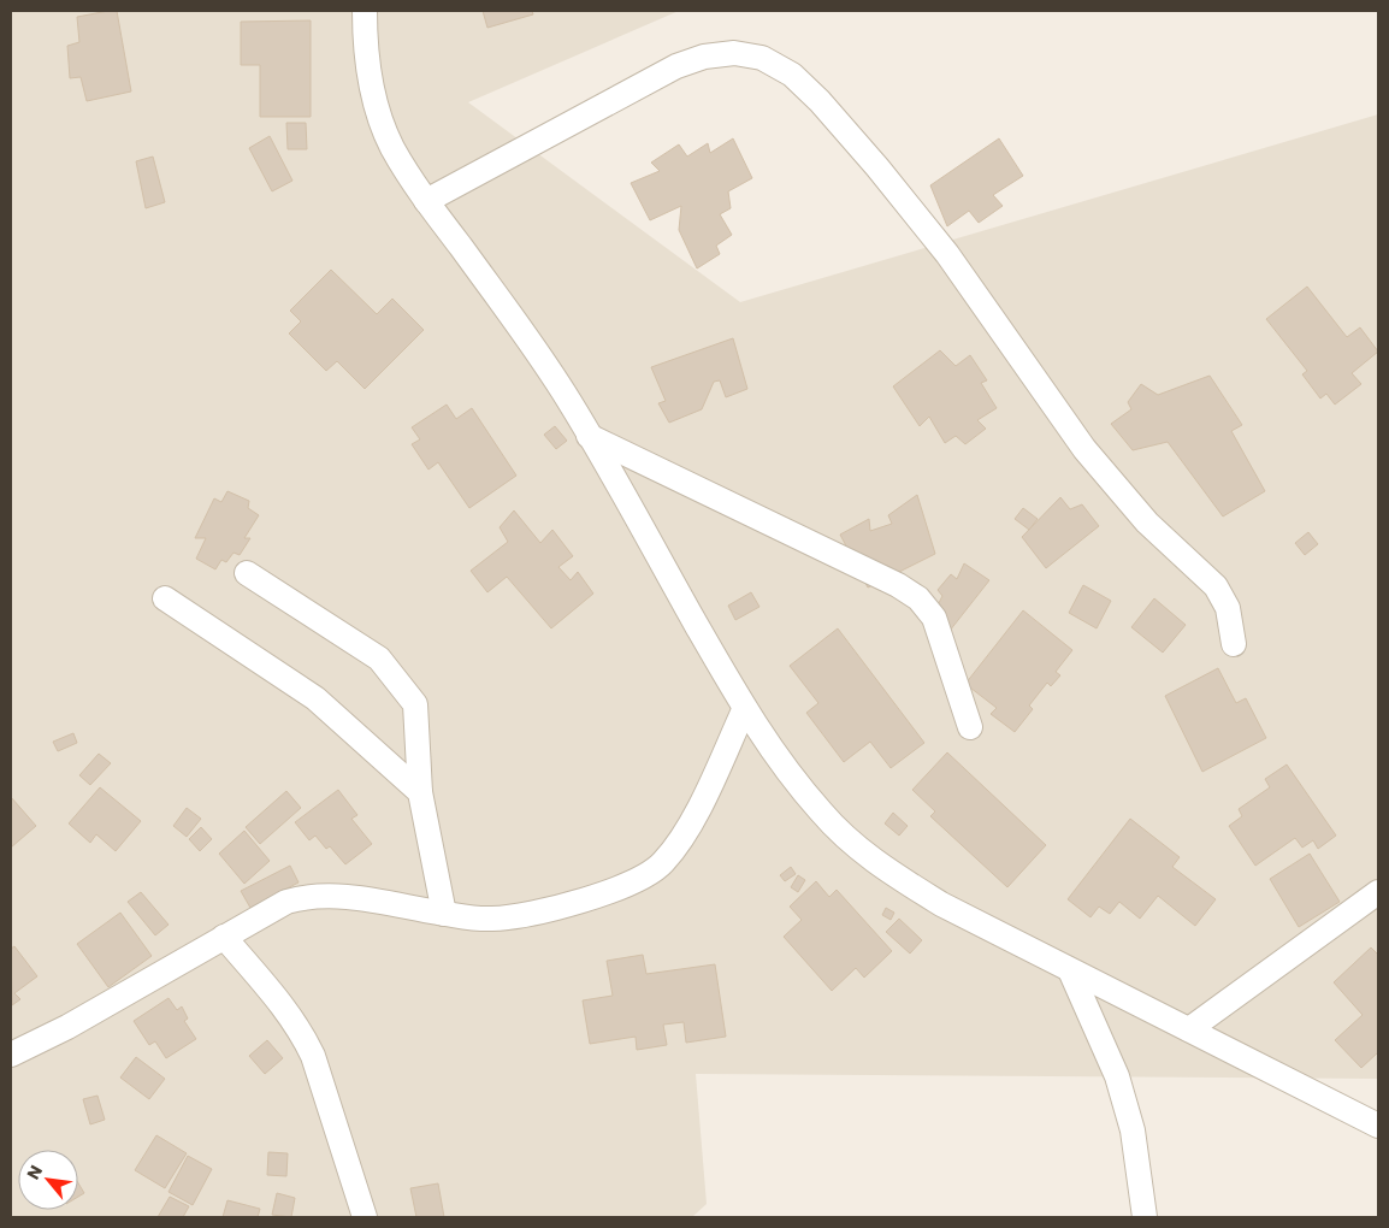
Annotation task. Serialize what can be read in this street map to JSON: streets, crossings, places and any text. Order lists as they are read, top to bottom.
{
  "north": "top left"
}
